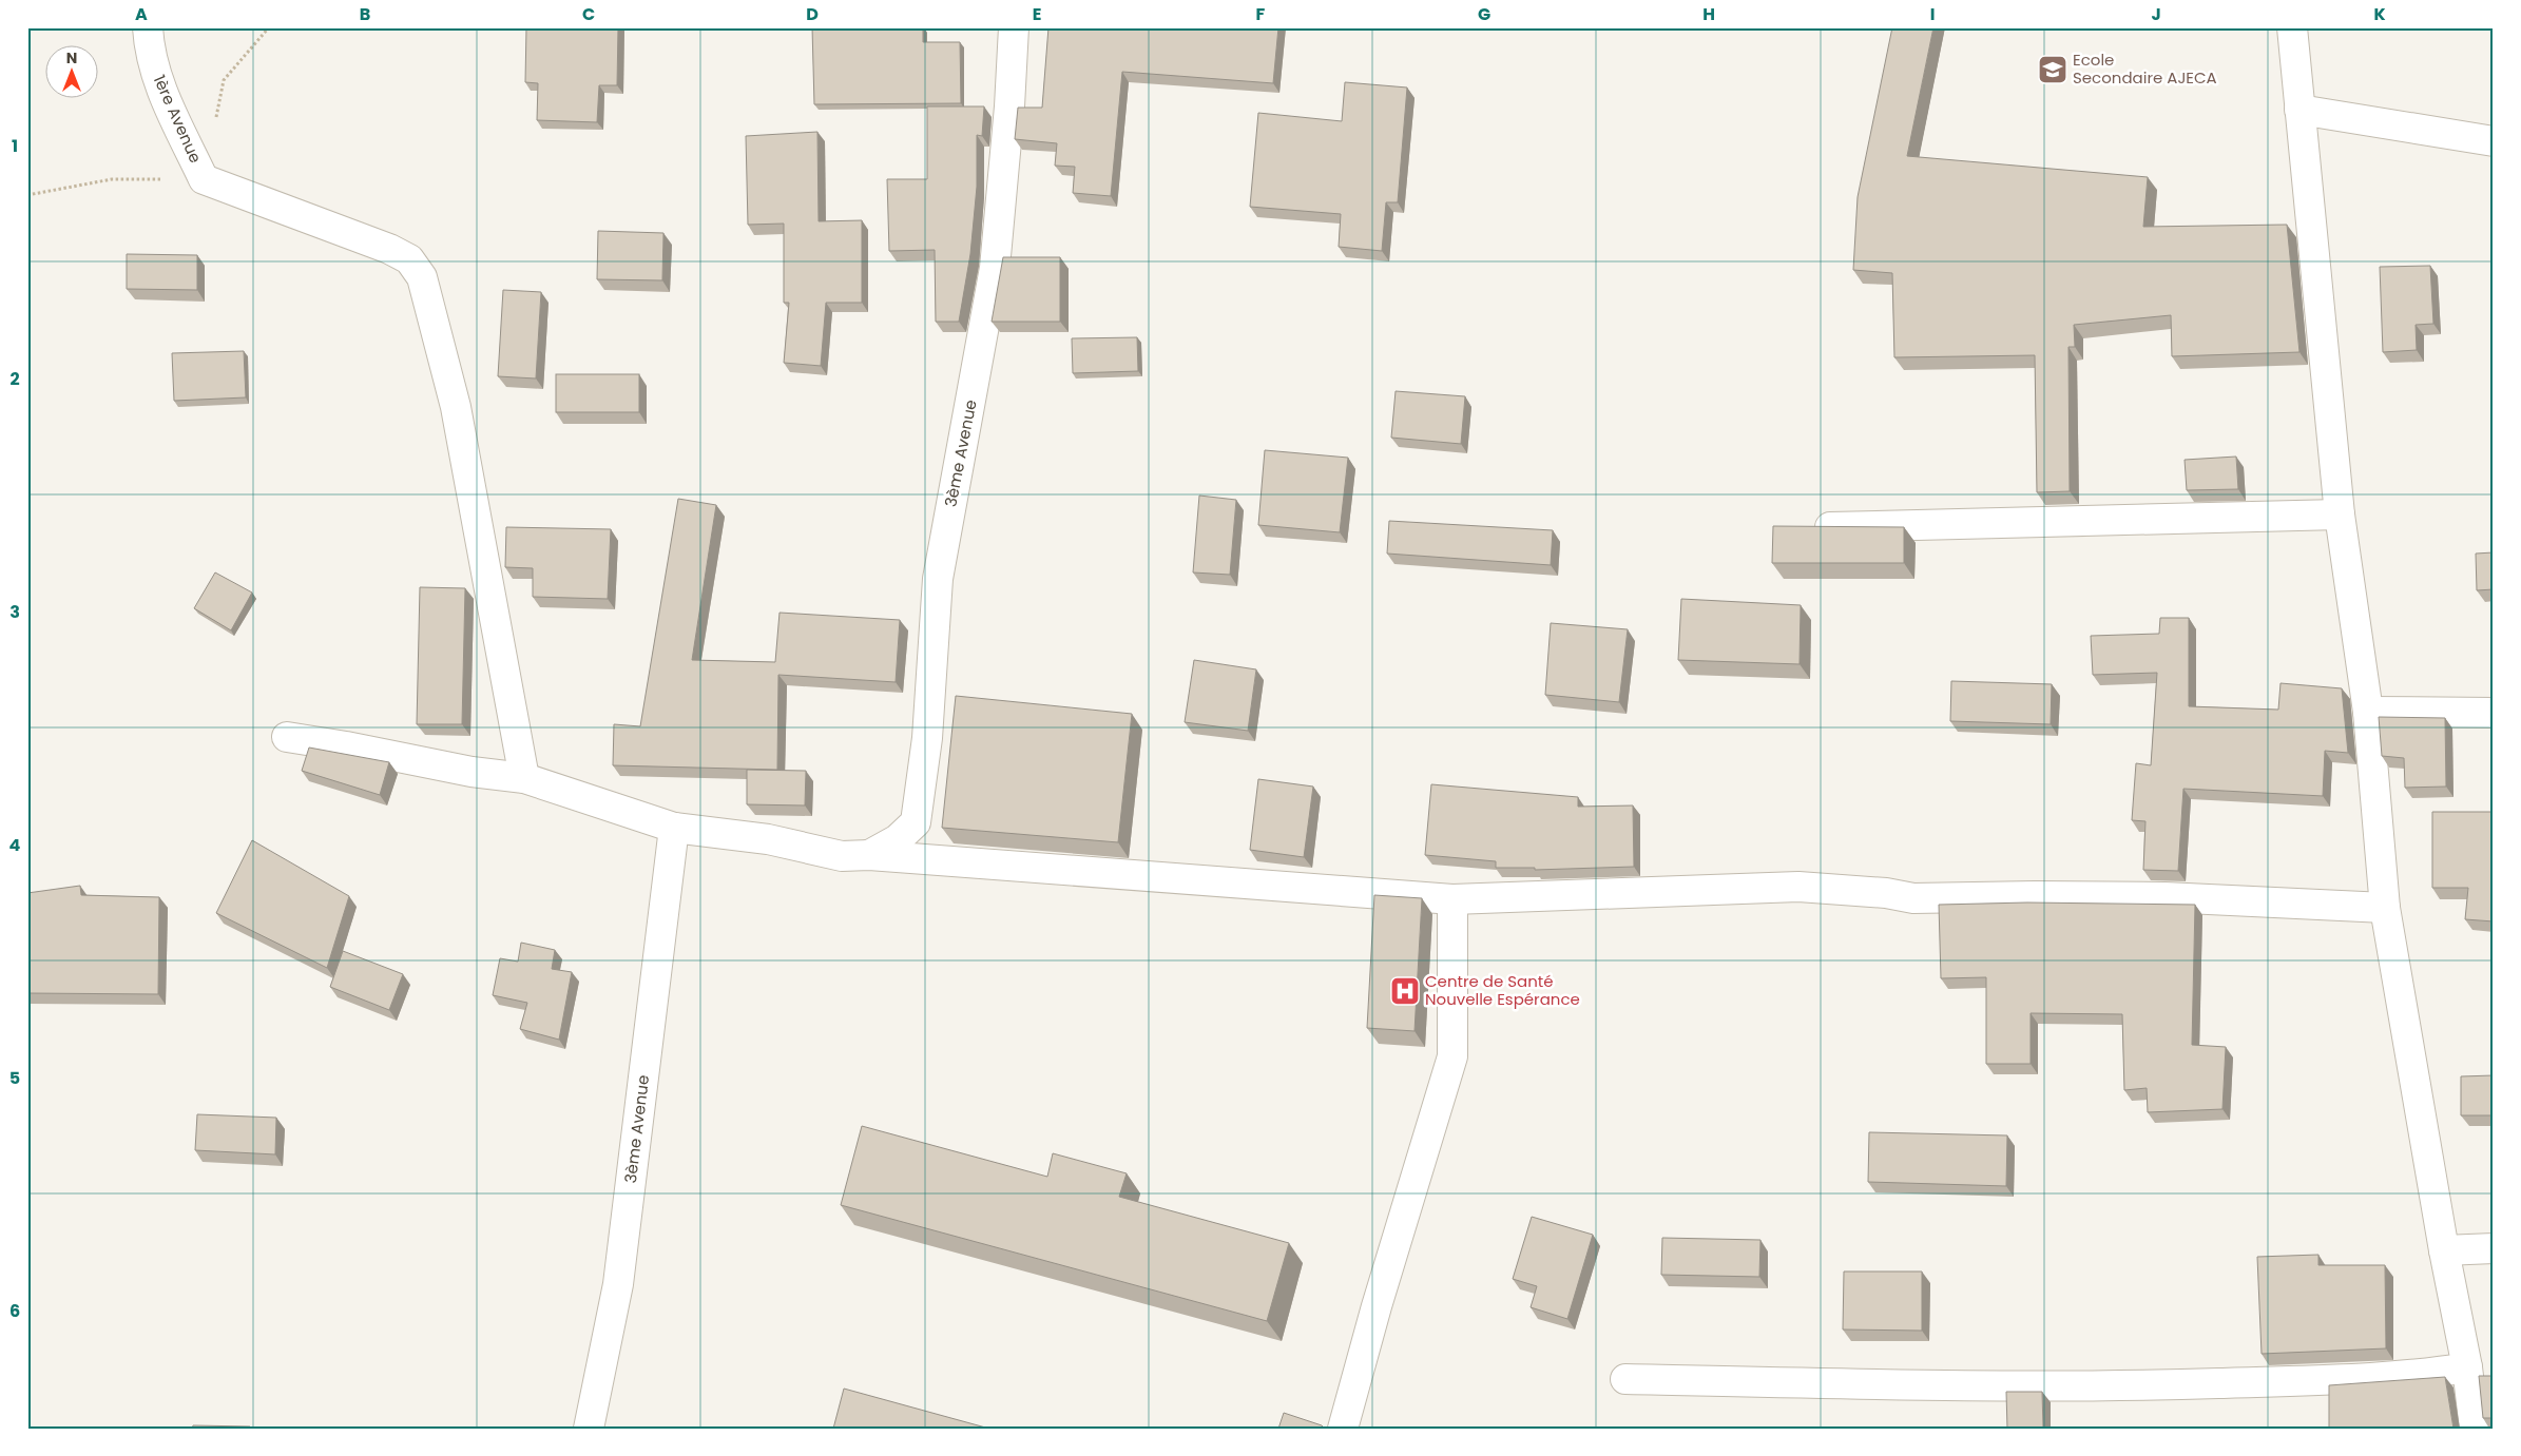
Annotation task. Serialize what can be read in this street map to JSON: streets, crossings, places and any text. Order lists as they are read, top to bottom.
{
  "streets": {
    "street": ["1ère Avenue", "3ème Avenue"]
  },
  "places": {
    "school or university": ["Ecole Secondaire AJECA"],
    "hospital": ["Centre de Santé Nouvelle Espérance"]
  },
  "north": "top",
  "grid": {
    "columns": [
      "A",
      "B",
      "C",
      "D",
      "E",
      "F",
      "G",
      "H",
      "I",
      "J",
      "K"
    ],
    "rows": [
      "1",
      "2",
      "3",
      "4",
      "5",
      "6"
    ]
  }
}
